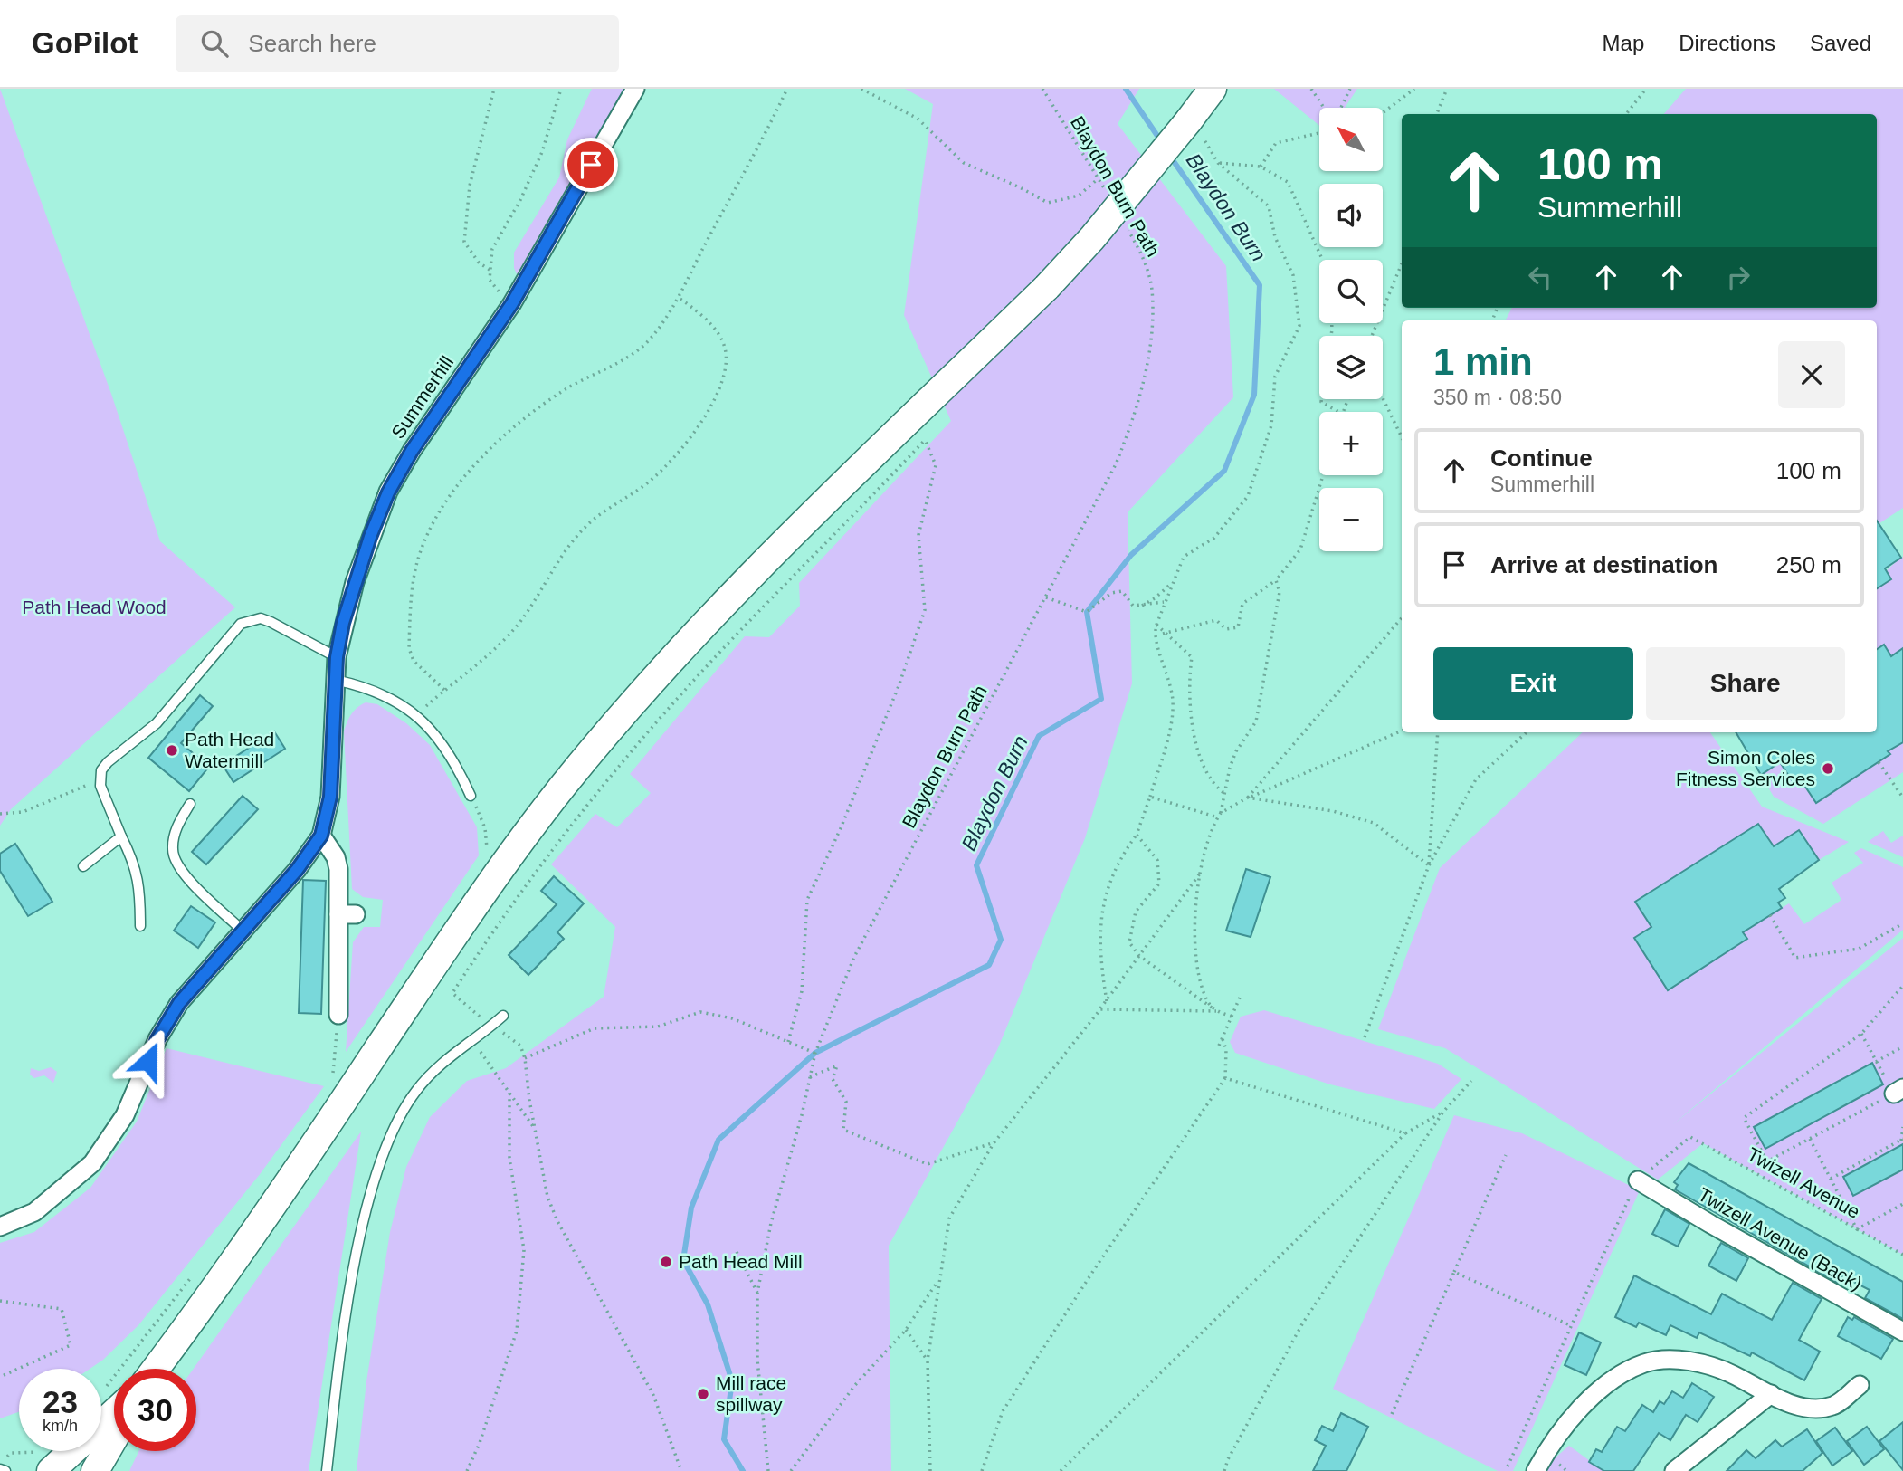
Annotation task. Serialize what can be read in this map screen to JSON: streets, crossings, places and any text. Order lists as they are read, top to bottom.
{
  "streets": {
    "street": ["Summerhill", "Twizell Avenue (Back)"],
    "path": ["Blaydon Burn Path", "Twizell Avenue"]
  },
  "crossings": [
    ["Twizell Avenue", "Twizell Avenue (Back)"]
  ],
  "water": ["Blaydon Burn"],
  "parks": ["Path Head Wood"],
  "places": [
    "Path Head Watermill",
    "Simon Coles Fitness Services",
    "Path Head Mill",
    "Mill race spillway"
  ],
  "north": "top left",
  "page": {
    "header": "GoPilot",
    "search": "Search here",
    "nav": ["Map", "Directions", "Saved"],
    "map_buttons": ["+", "−"],
    "turn": ["100 m", "Summerhill"],
    "heading": ["1 min", "350 m · 08:50"],
    "list": [
      {
        "name": "Continue",
        "note": "Summerhill",
        "value": "100 m"
      },
      {
        "name": "Arrive at destination",
        "value": "250 m"
      }
    ],
    "buttons": ["Exit", "Share"],
    "speed": "23 km/h",
    "limit": "30"
  }
}
